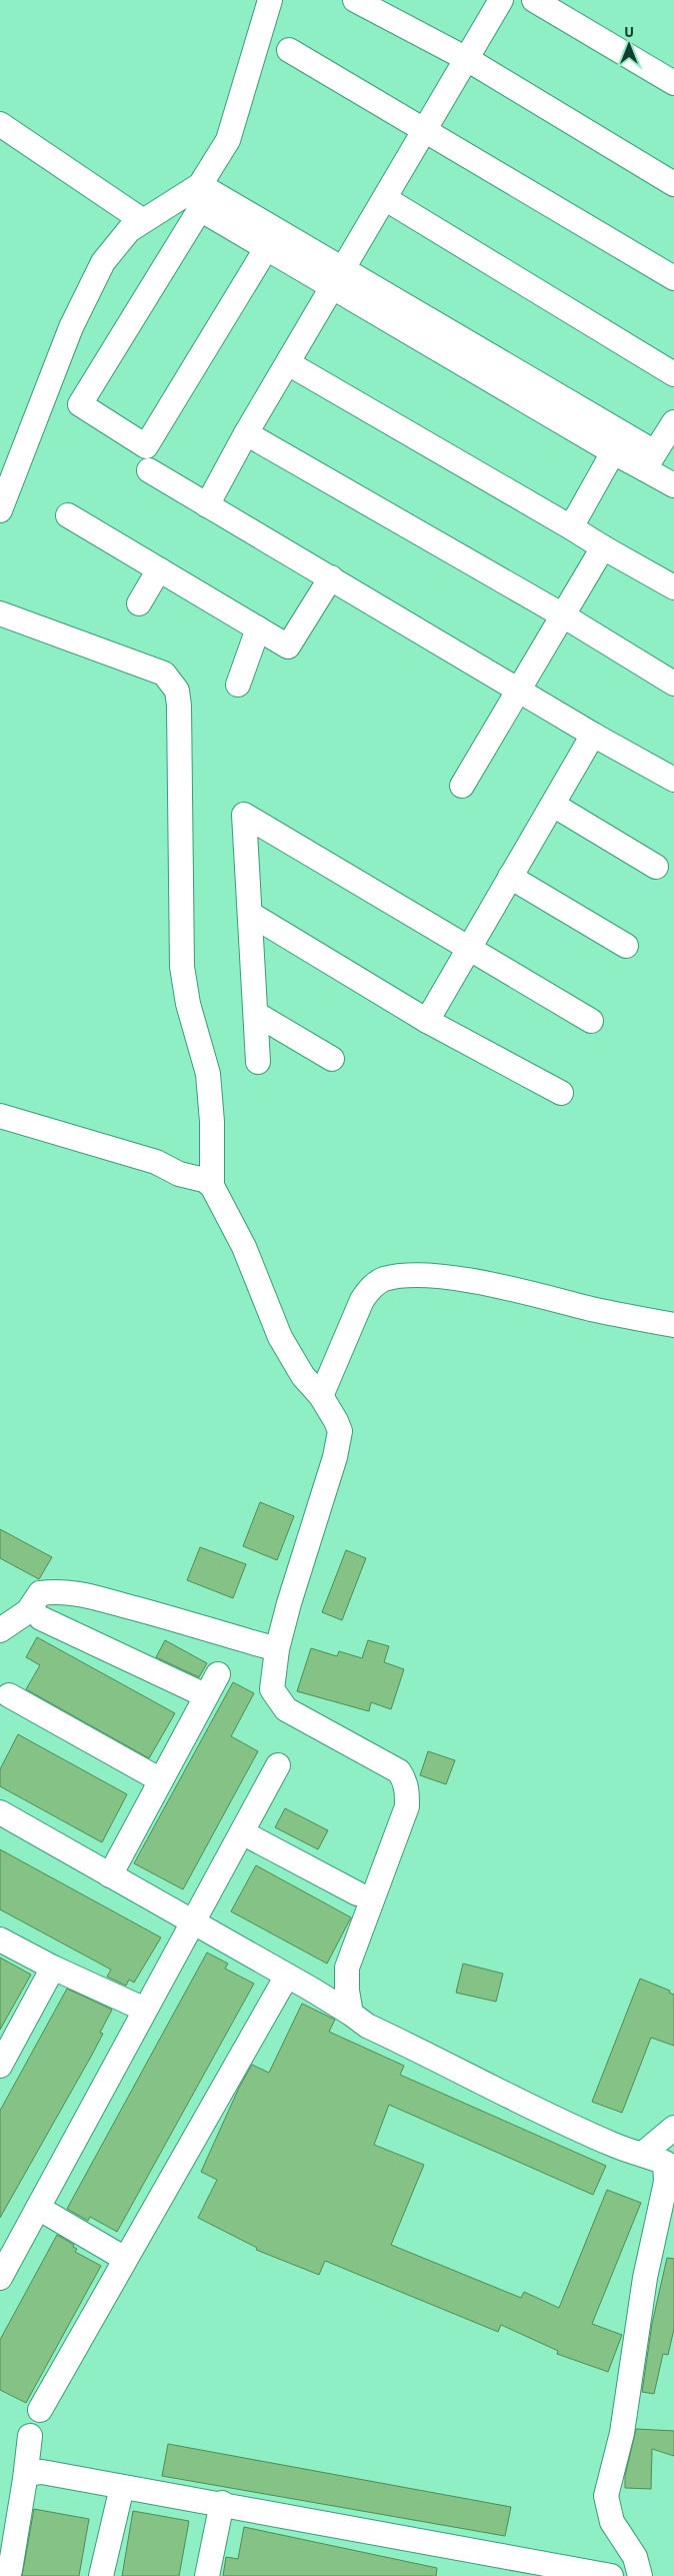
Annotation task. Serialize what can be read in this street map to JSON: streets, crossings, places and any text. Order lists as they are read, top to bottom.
{
  "north": "top"
}
